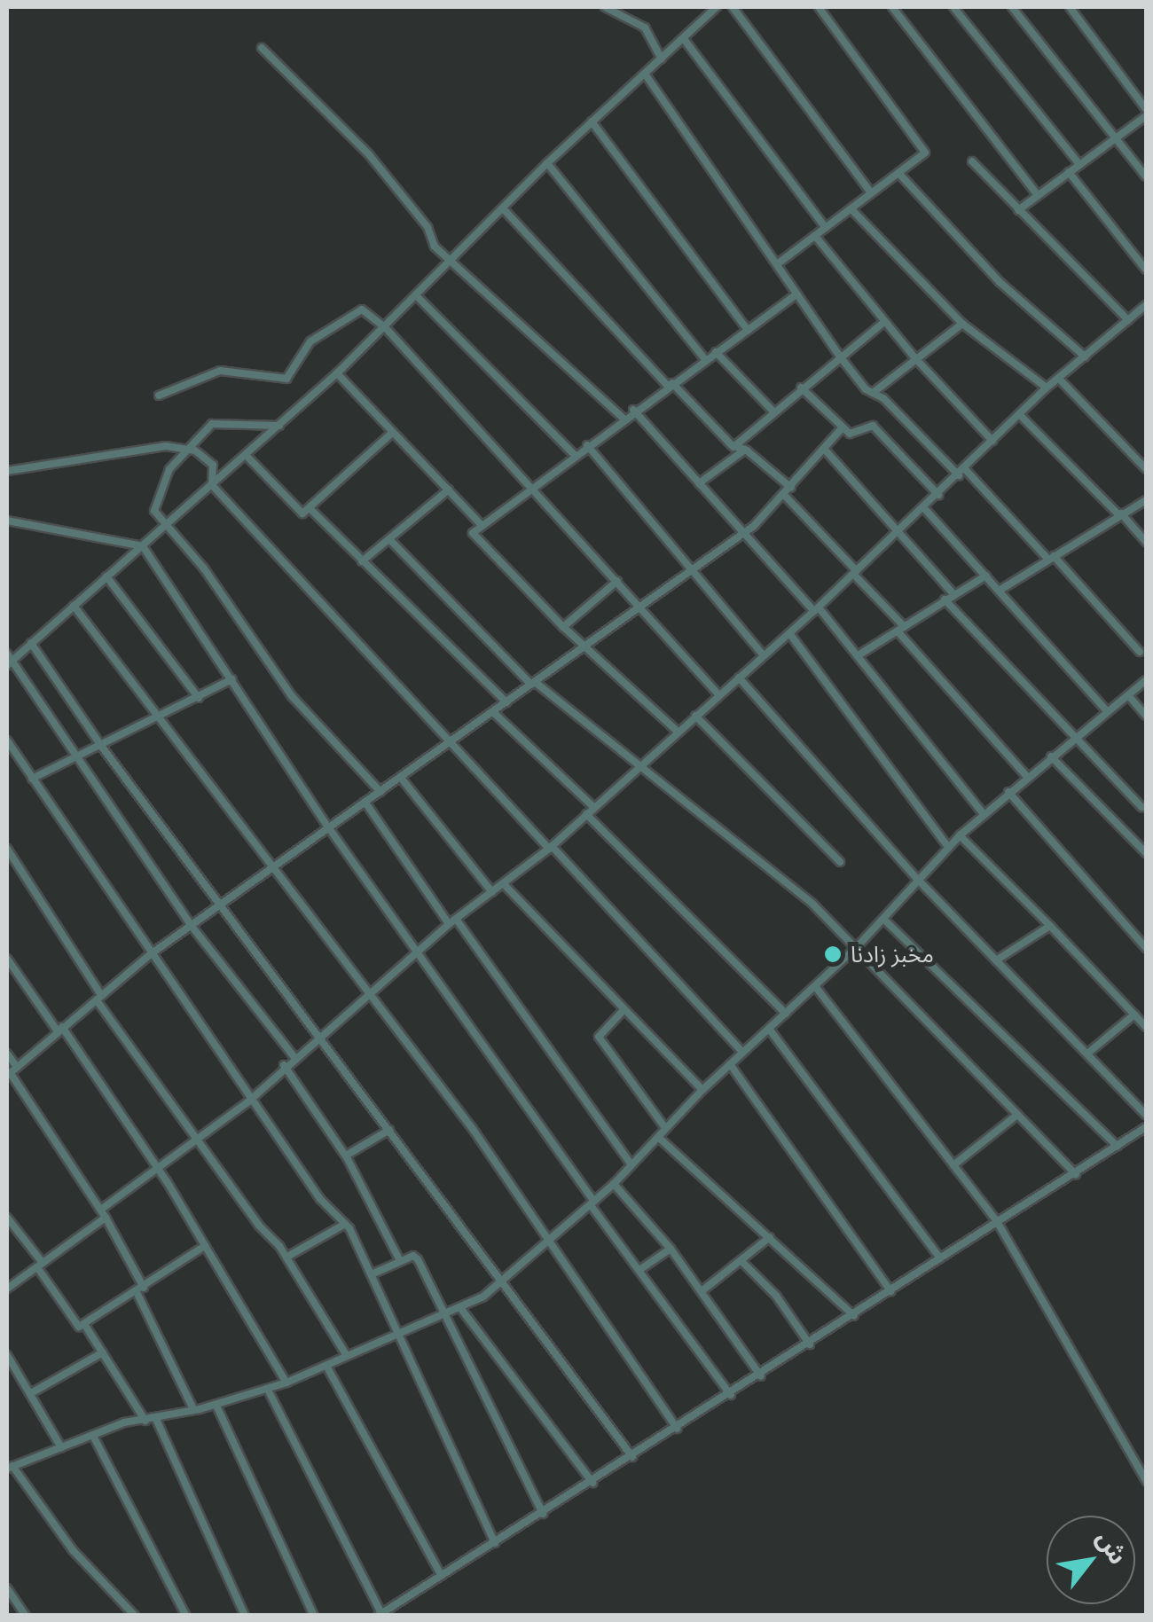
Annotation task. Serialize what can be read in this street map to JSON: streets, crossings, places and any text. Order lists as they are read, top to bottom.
{
  "places": ["مخبز زادنا"],
  "north": "top right"
}
